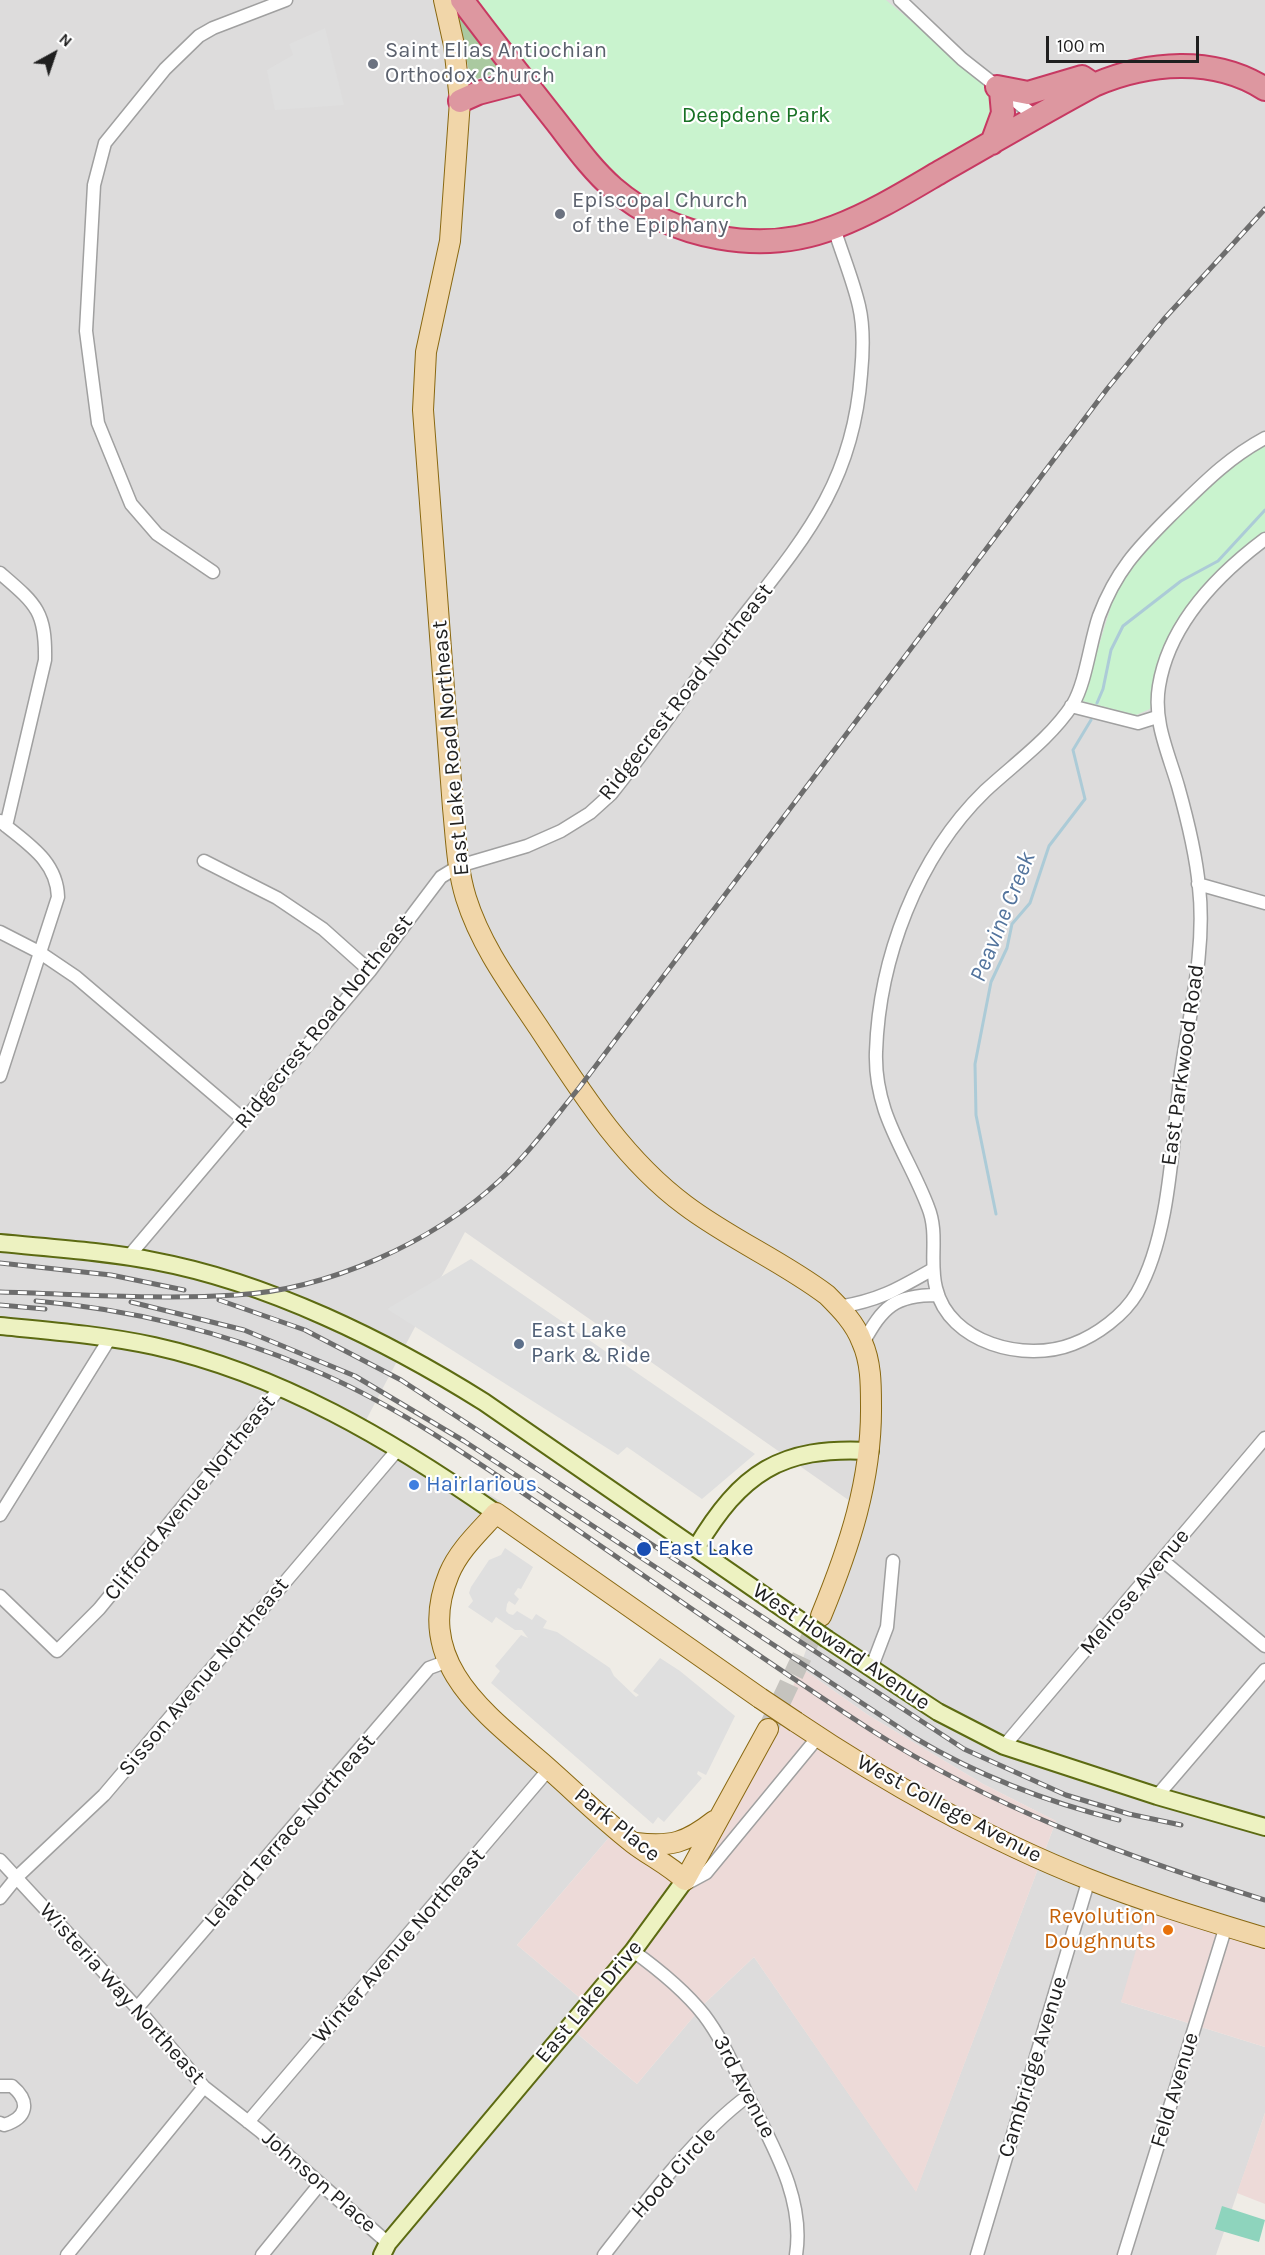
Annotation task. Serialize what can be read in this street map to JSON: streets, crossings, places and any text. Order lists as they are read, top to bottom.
{
  "streets": {
    "main road": [
      "East Lake Road Northeast",
      "West Howard Avenue",
      "West College Avenue",
      "Park Place",
      "East Lake Drive"
    ],
    "street": [
      "Ridgecrest Road Northeast",
      "East Parkwood Road",
      "Clifford Avenue Northeast",
      "Melrose Avenue",
      "Sisson Avenue Northeast",
      "Leland Terrace Northeast",
      "Winter Avenue Northeast",
      "Wisteria Way Northeast",
      "Cambridge Avenue",
      "3rd Avenue",
      "Feld Avenue",
      "Hood Circle",
      "Johnson Place"
    ]
  },
  "crossings": [
    ["Ridgecrest Road Northeast", "East Lake Road Northeast"],
    ["Ridgecrest Road Northeast", "West Howard Avenue"],
    ["Melrose Avenue", "West Howard Avenue"],
    ["Sisson Avenue Northeast", "Wisteria Way Northeast"],
    ["West College Avenue", "Park Place"],
    ["West College Avenue", "Cambridge Avenue"],
    ["West College Avenue", "Feld Avenue"],
    ["Park Place", "Leland Terrace Northeast"],
    ["Park Place", "Winter Avenue Northeast"],
    ["Park Place", "East Lake Drive"],
    ["Leland Terrace Northeast", "Wisteria Way Northeast"],
    ["Winter Avenue Northeast", "Wisteria Way Northeast"],
    ["Winter Avenue Northeast", "Johnson Place"],
    ["Wisteria Way Northeast", "Johnson Place"],
    ["East Lake Drive", "3rd Avenue"],
    ["East Lake Drive", "Johnson Place"],
    ["3rd Avenue", "Hood Circle"]
  ],
  "water": ["Peavine Creek"],
  "parks": ["Deepdene Park"],
  "places": [
    "Saint Elias Antiochian Orthodox Church",
    "Episcopal Church of the Epiphany",
    "East Lake Park & Ride",
    "Hairlarious",
    "East Lake",
    "Revolution Doughnuts"
  ],
  "scale_bar": "100 m",
  "north": "top right"
}
